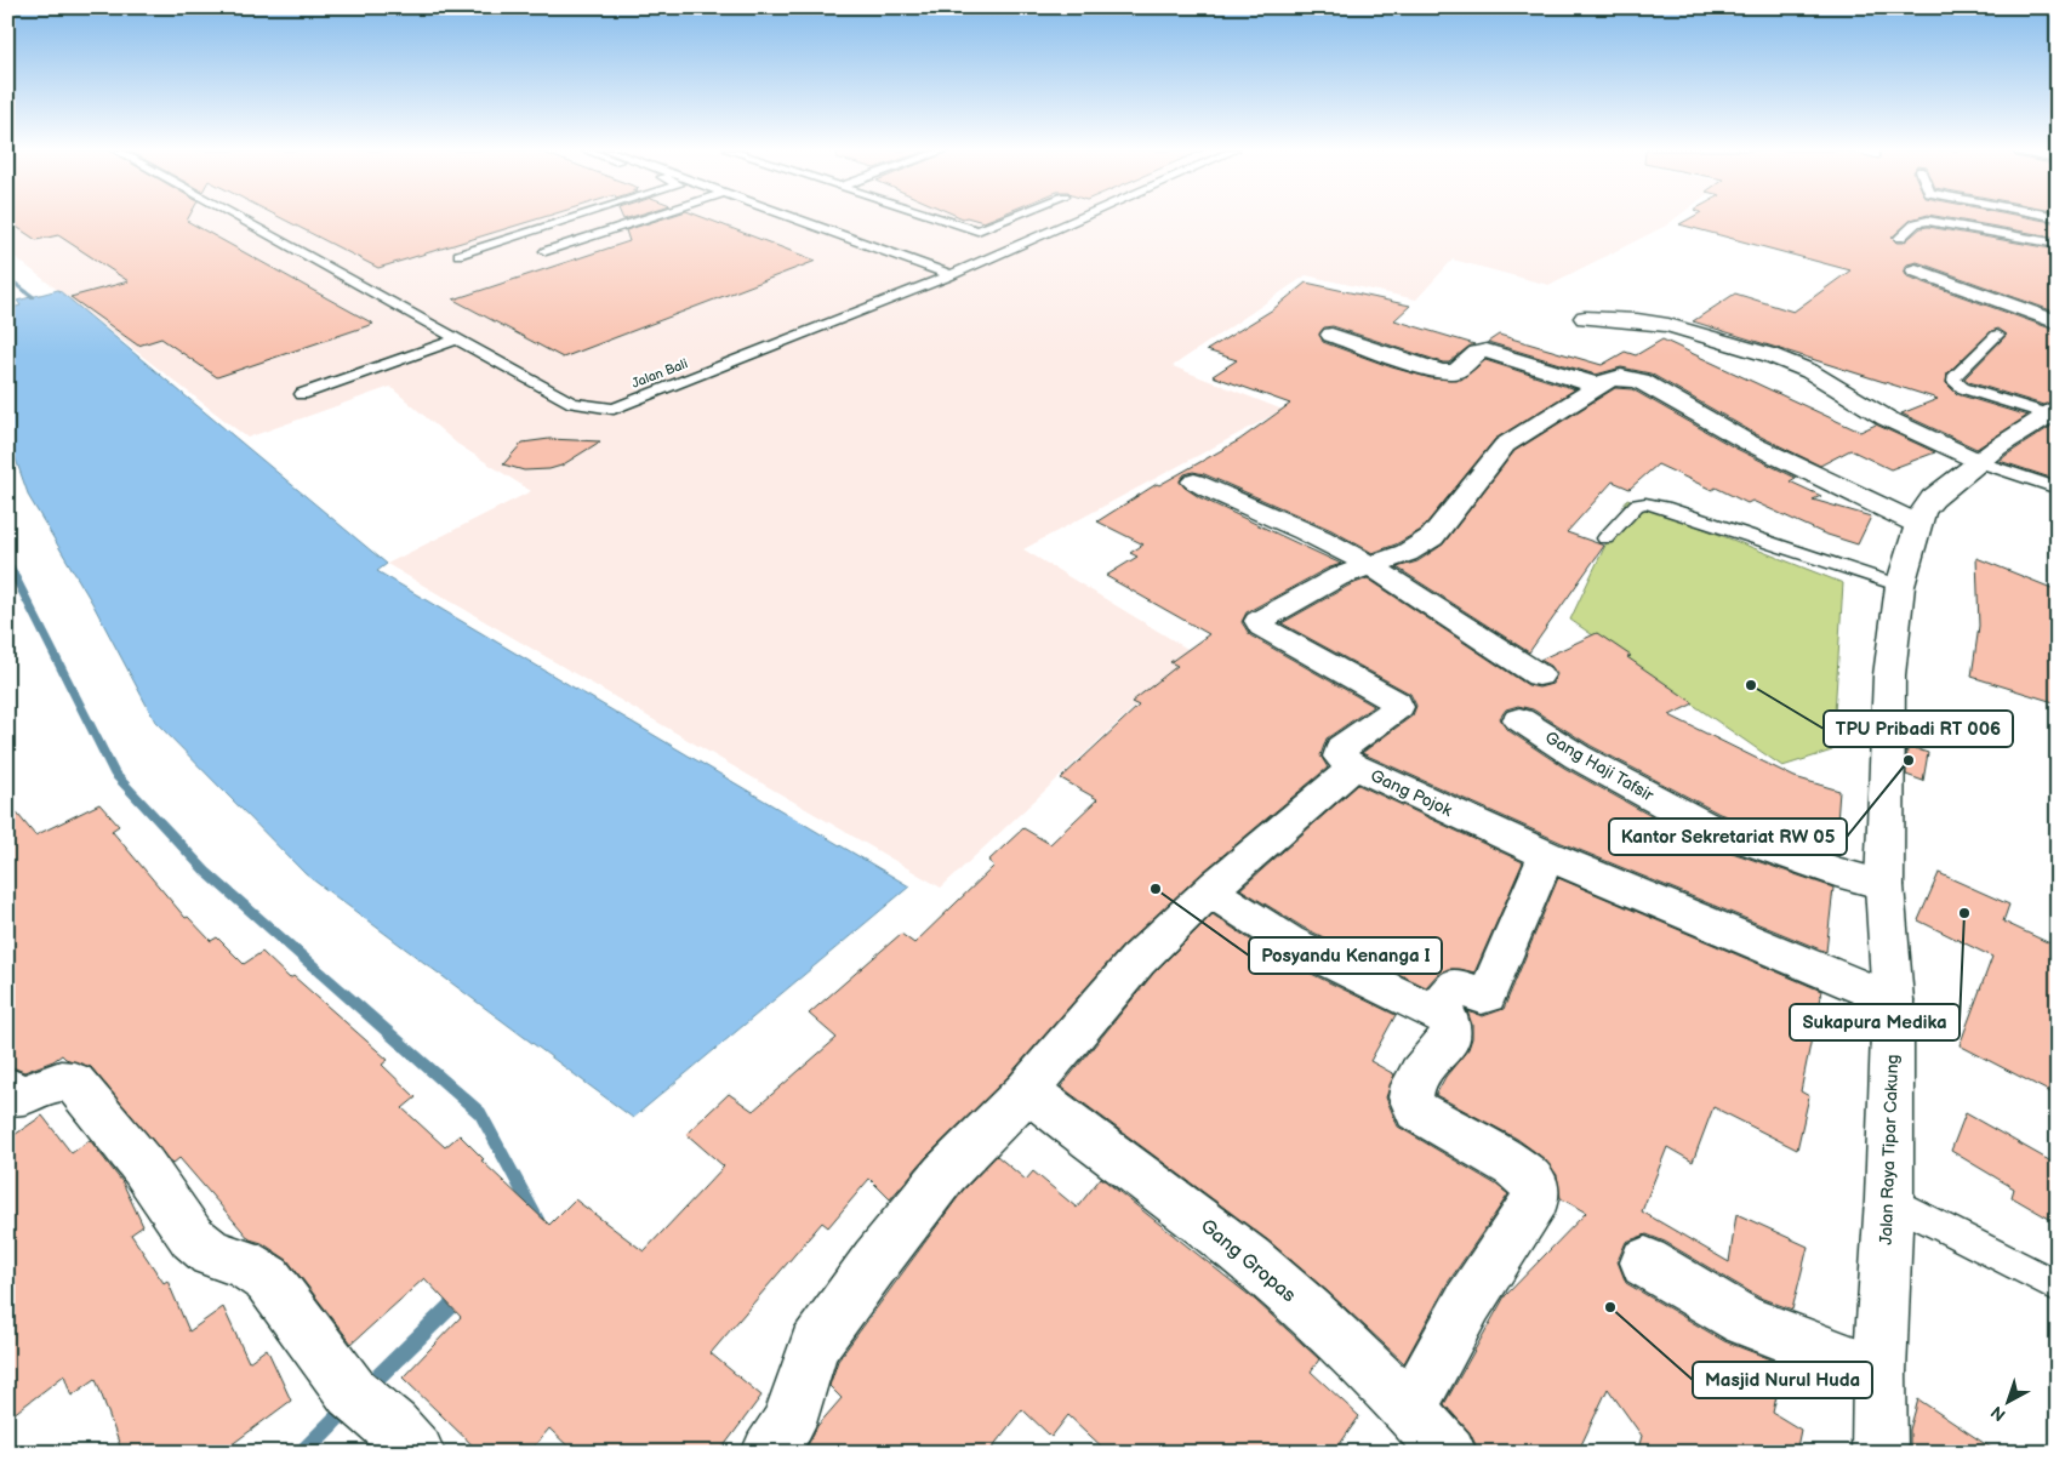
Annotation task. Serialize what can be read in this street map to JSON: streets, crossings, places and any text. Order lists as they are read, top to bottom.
{
  "streets": {
    "street": [
      "Gang Haji Tafsir",
      "Gang Pojok",
      "Jalan Raya Tipar Cakung",
      "Gang Gropas"
    ],
    "lane": ["Jalan Bali"]
  },
  "crossings": [
    ["Gang Haji Tafsir", "Jalan Raya Tipar Cakung"],
    ["Gang Pojok", "Jalan Raya Tipar Cakung"],
    ["Gang Pojok", "Gang Gropas"]
  ],
  "places": [
    "TPU Pribadi RT 006",
    "Kantor Sekretariat RW 05",
    "Posyandu Kenanga I",
    "Sukapura Medika",
    "Masjid Nurul Huda"
  ],
  "north": "bottom left"
}
